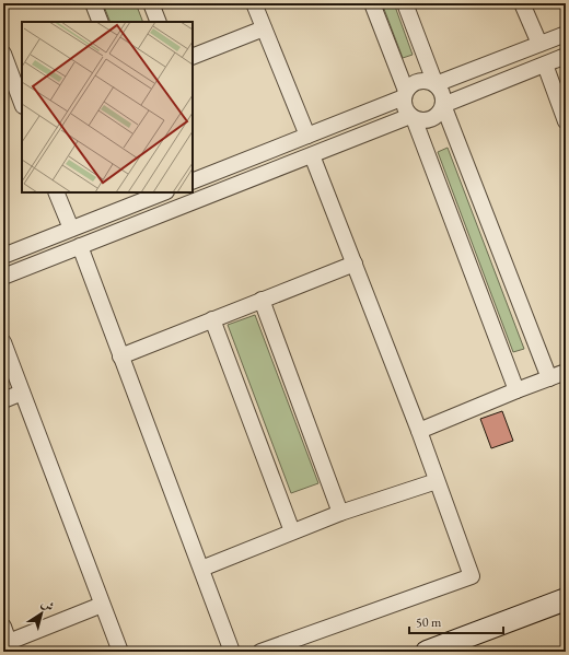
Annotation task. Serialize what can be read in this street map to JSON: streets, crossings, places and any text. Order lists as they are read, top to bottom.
{
  "scale_bar": "50 m",
  "north": "top right"
}
